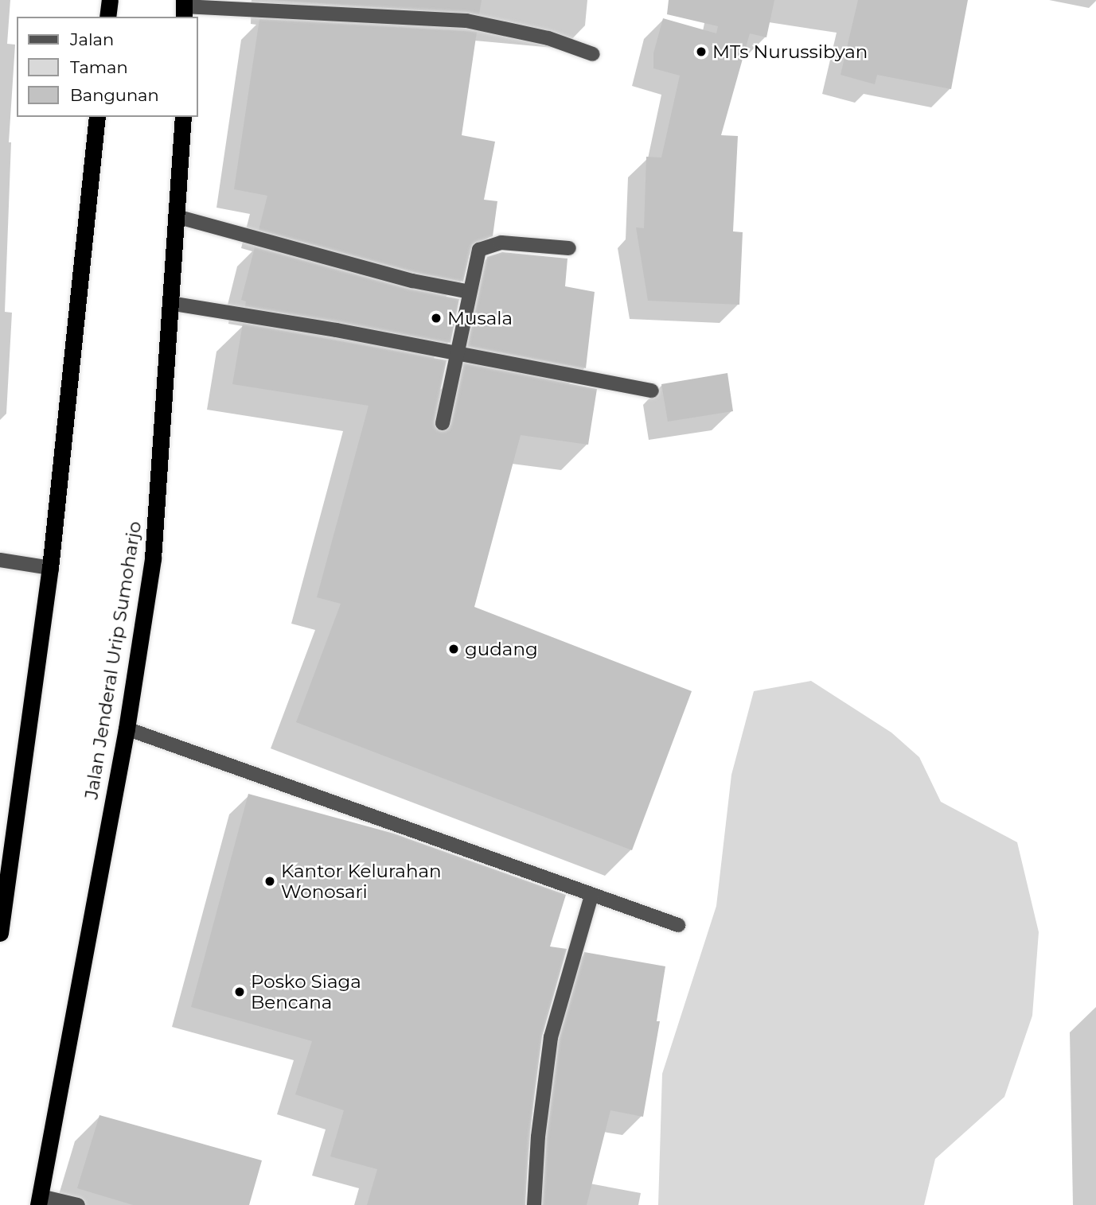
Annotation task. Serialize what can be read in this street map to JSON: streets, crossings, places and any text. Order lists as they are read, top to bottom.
{
  "streets": {
    "highway": ["Jalan Jenderal Urip Sumoharjo"]
  },
  "places": [
    "MTs Nurussibyan",
    "Musala",
    "gudang",
    "Kantor Kelurahan Wonosari",
    "Posko Siaga Bencana"
  ],
  "legend": ["Jalan", "Taman", "Bangunan"]
}
